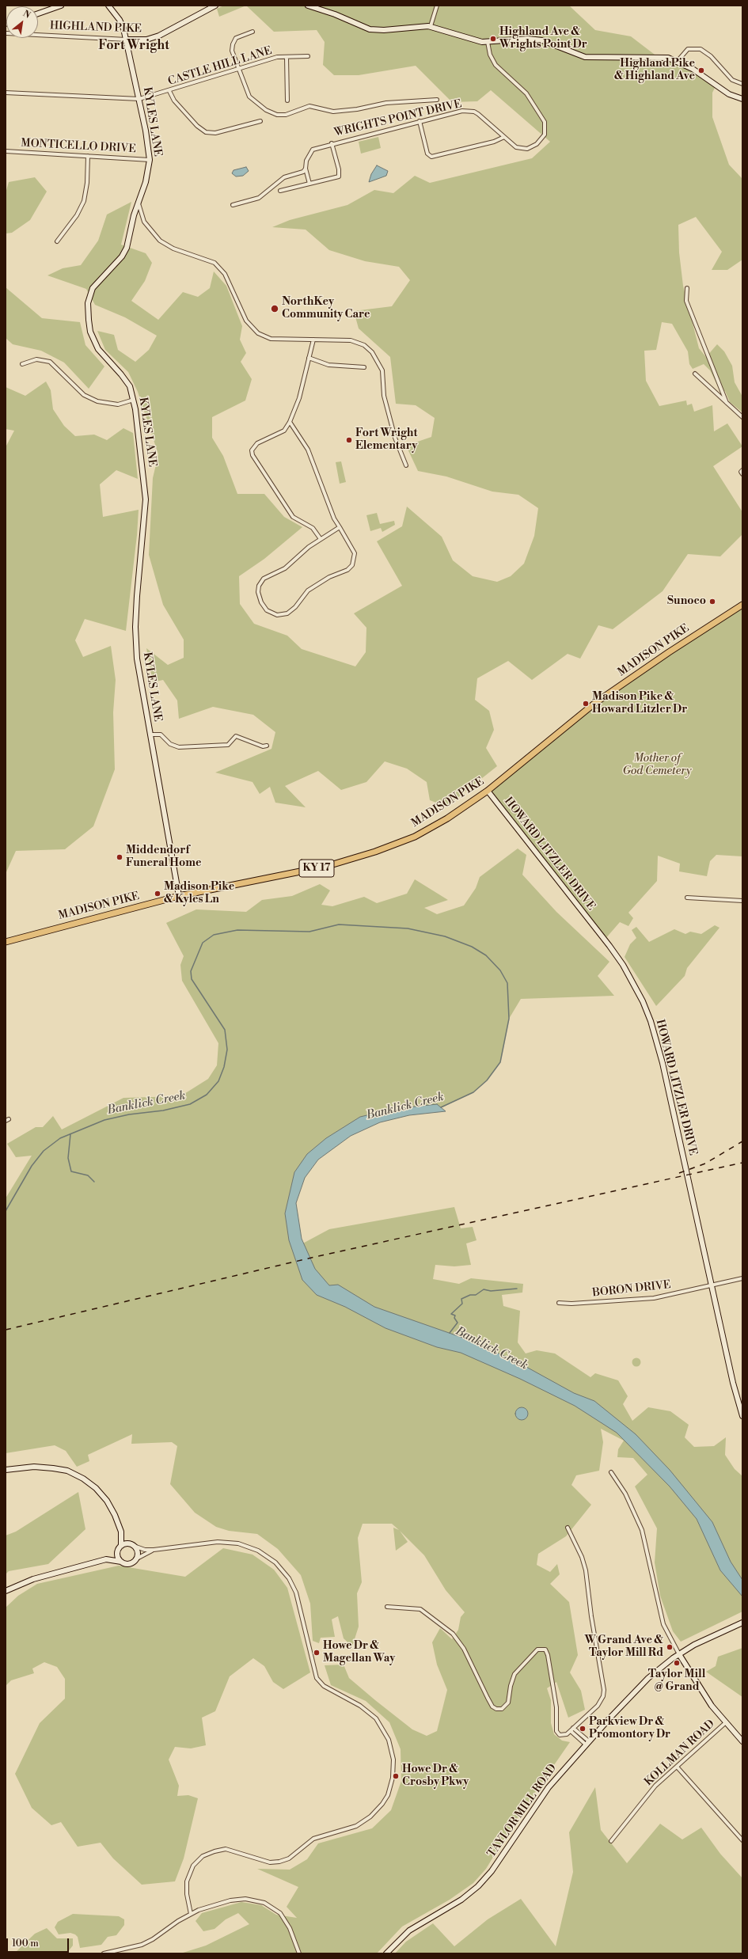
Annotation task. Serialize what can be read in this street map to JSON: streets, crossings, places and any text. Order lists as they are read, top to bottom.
{
  "streets": {
    "main road": [
      "HIGHLAND PIKE",
      "KYLES LANE",
      "MADISON PIKE",
      "HOWARD LITZLER DRIVE",
      "KY 17",
      "TAYLOR MILL ROAD"
    ],
    "street": [
      "CASTLE HILL LANE",
      "WRIGHTS POINT DRIVE",
      "MONTICELLO DRIVE",
      "BORON DRIVE",
      "KOLLMAN ROAD"
    ]
  },
  "crossings": [
    ["HIGHLAND PIKE", "KYLES LANE"],
    ["CASTLE HILL LANE", "KYLES LANE"],
    ["KYLES LANE", "MONTICELLO DRIVE"],
    ["KYLES LANE", "MADISON PIKE"],
    ["MADISON PIKE", "HOWARD LITZLER DRIVE"],
    ["HOWARD LITZLER DRIVE", "BORON DRIVE"]
  ],
  "districts": ["Fort Wright"],
  "water": ["Banklick Creek"],
  "parks": ["Mother of God Cemetery"],
  "places": [
    "Highland Ave & Wrights Point Dr",
    "Highland Pike & Highland Ave",
    "NorthKey Community Care",
    "Fort Wright Elementary",
    "Sunoco",
    "Madison Pike & Howard Litzler Dr",
    "Middendorf Funeral Home",
    "Madison Pike & Kyles Ln",
    "W Grand Ave & Taylor Mill Rd",
    "Howe Dr & Magellan Way",
    "Taylor Mill @ Grand",
    "Parkview Dr & Promontory Dr",
    "Howe Dr & Crosby Pkwy"
  ],
  "scale_bar": "100 m",
  "north": "top right"
}
